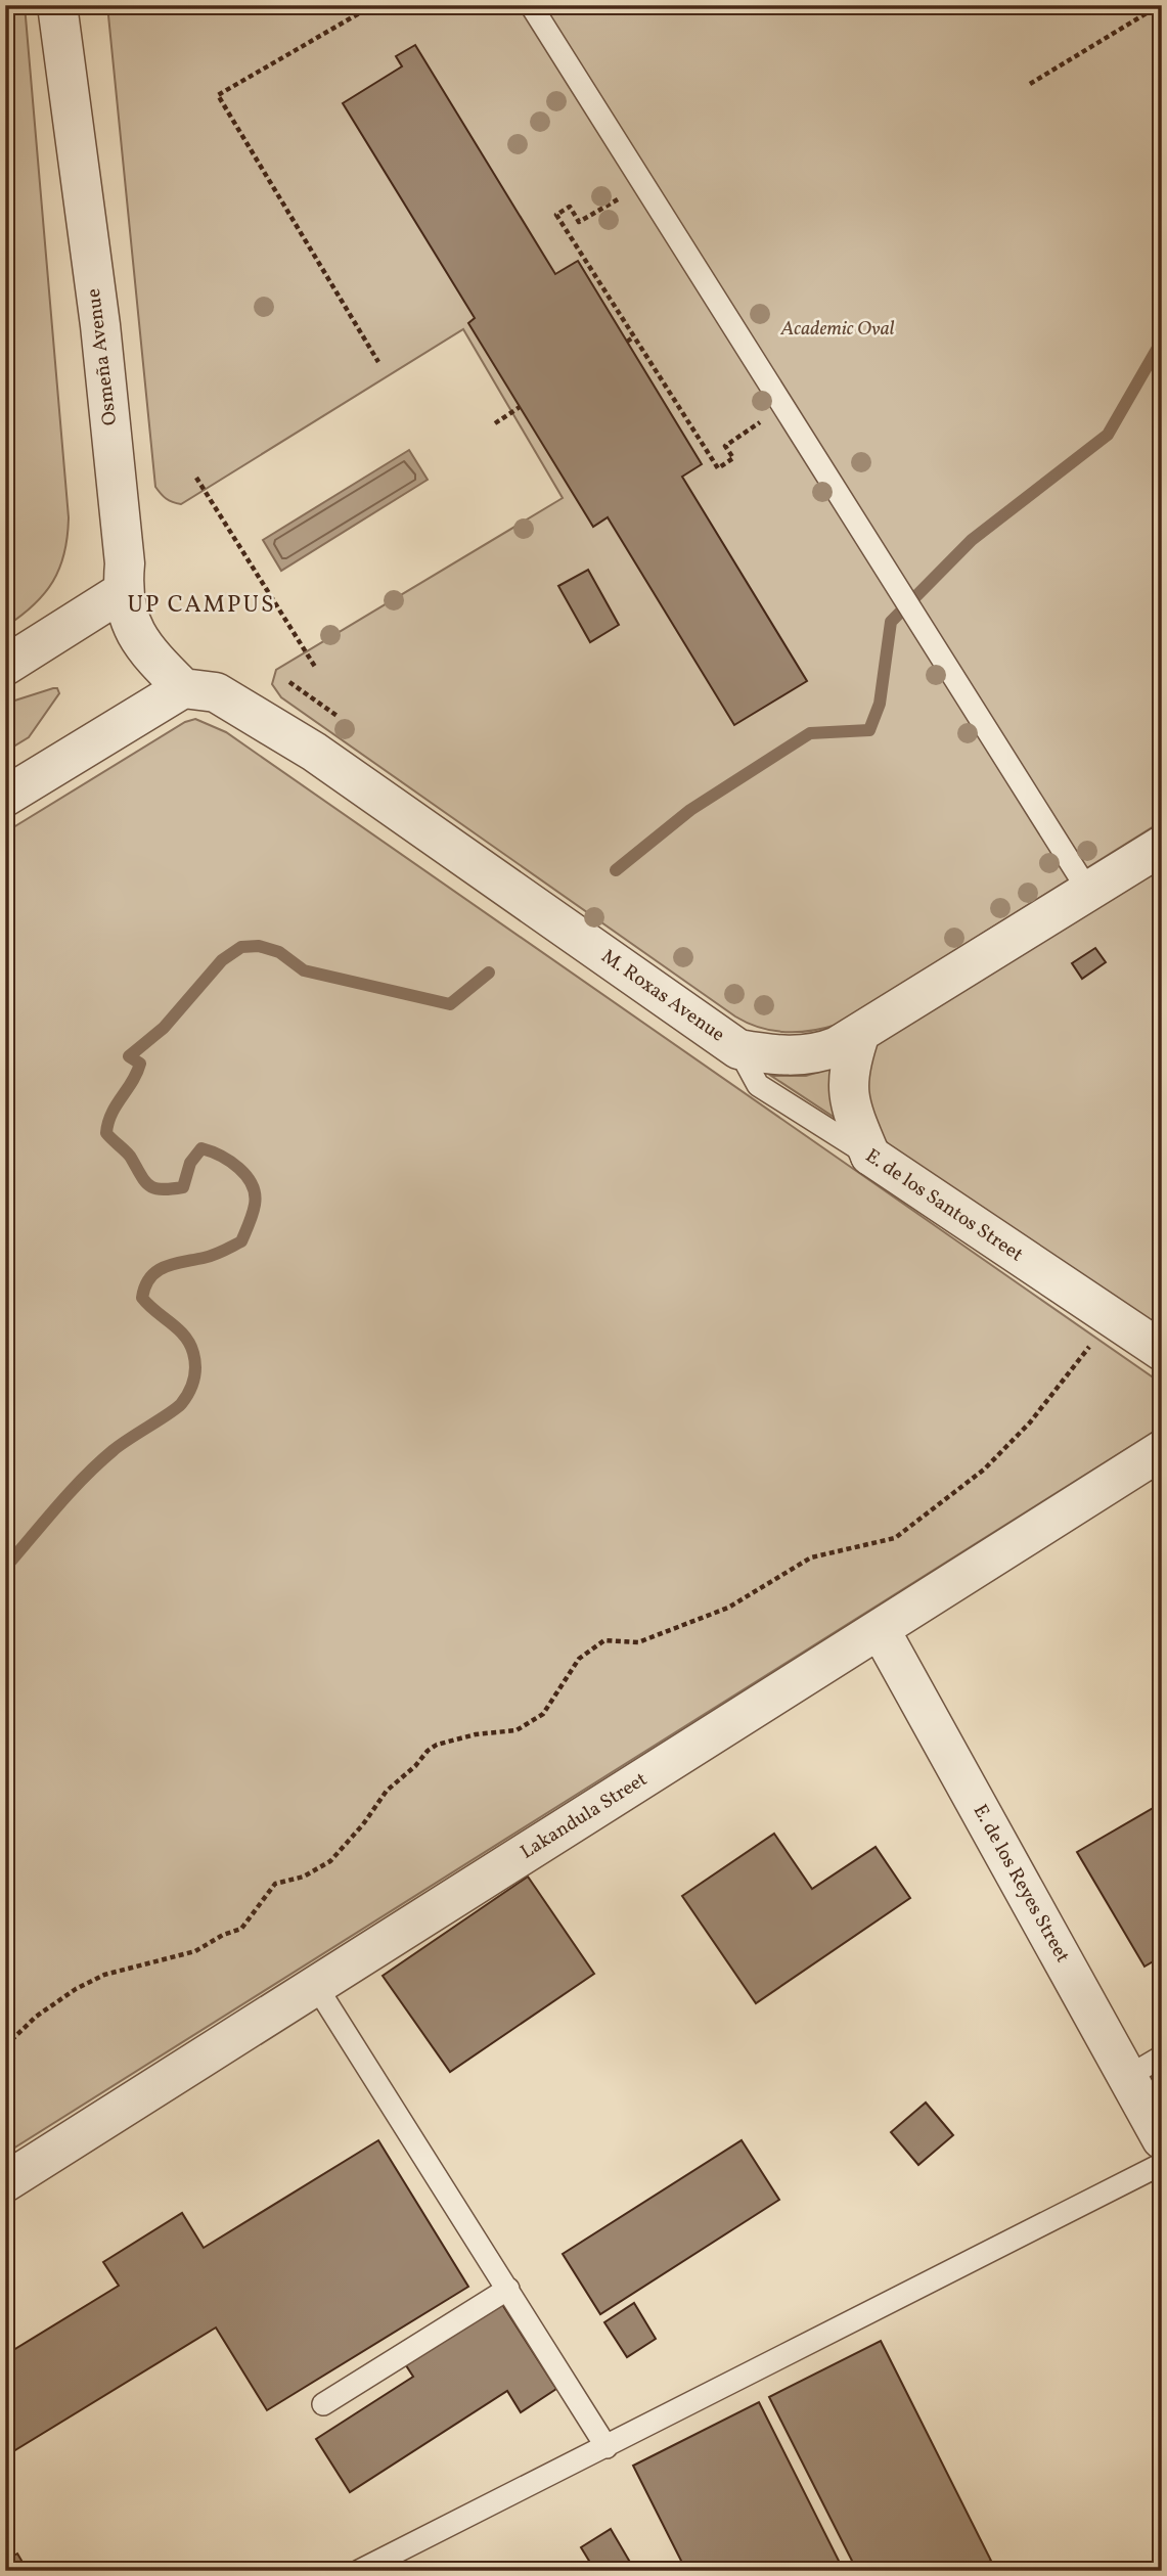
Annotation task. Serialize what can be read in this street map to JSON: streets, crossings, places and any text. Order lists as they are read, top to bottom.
{
  "streets": {
    "street": [
      "Osmeña Avenue",
      "M. Roxas Avenue",
      "E. de los Santos Street",
      "Lakandula Street",
      "E. de los Reyes Street"
    ]
  },
  "crossings": [
    ["Osmeña Avenue", "M. Roxas Avenue"],
    ["M. Roxas Avenue", "E. de los Santos Street"],
    ["Lakandula Street", "E. de los Reyes Street"]
  ],
  "districts": ["UP CAMPUS"],
  "parks": ["Academic Oval"]
}
